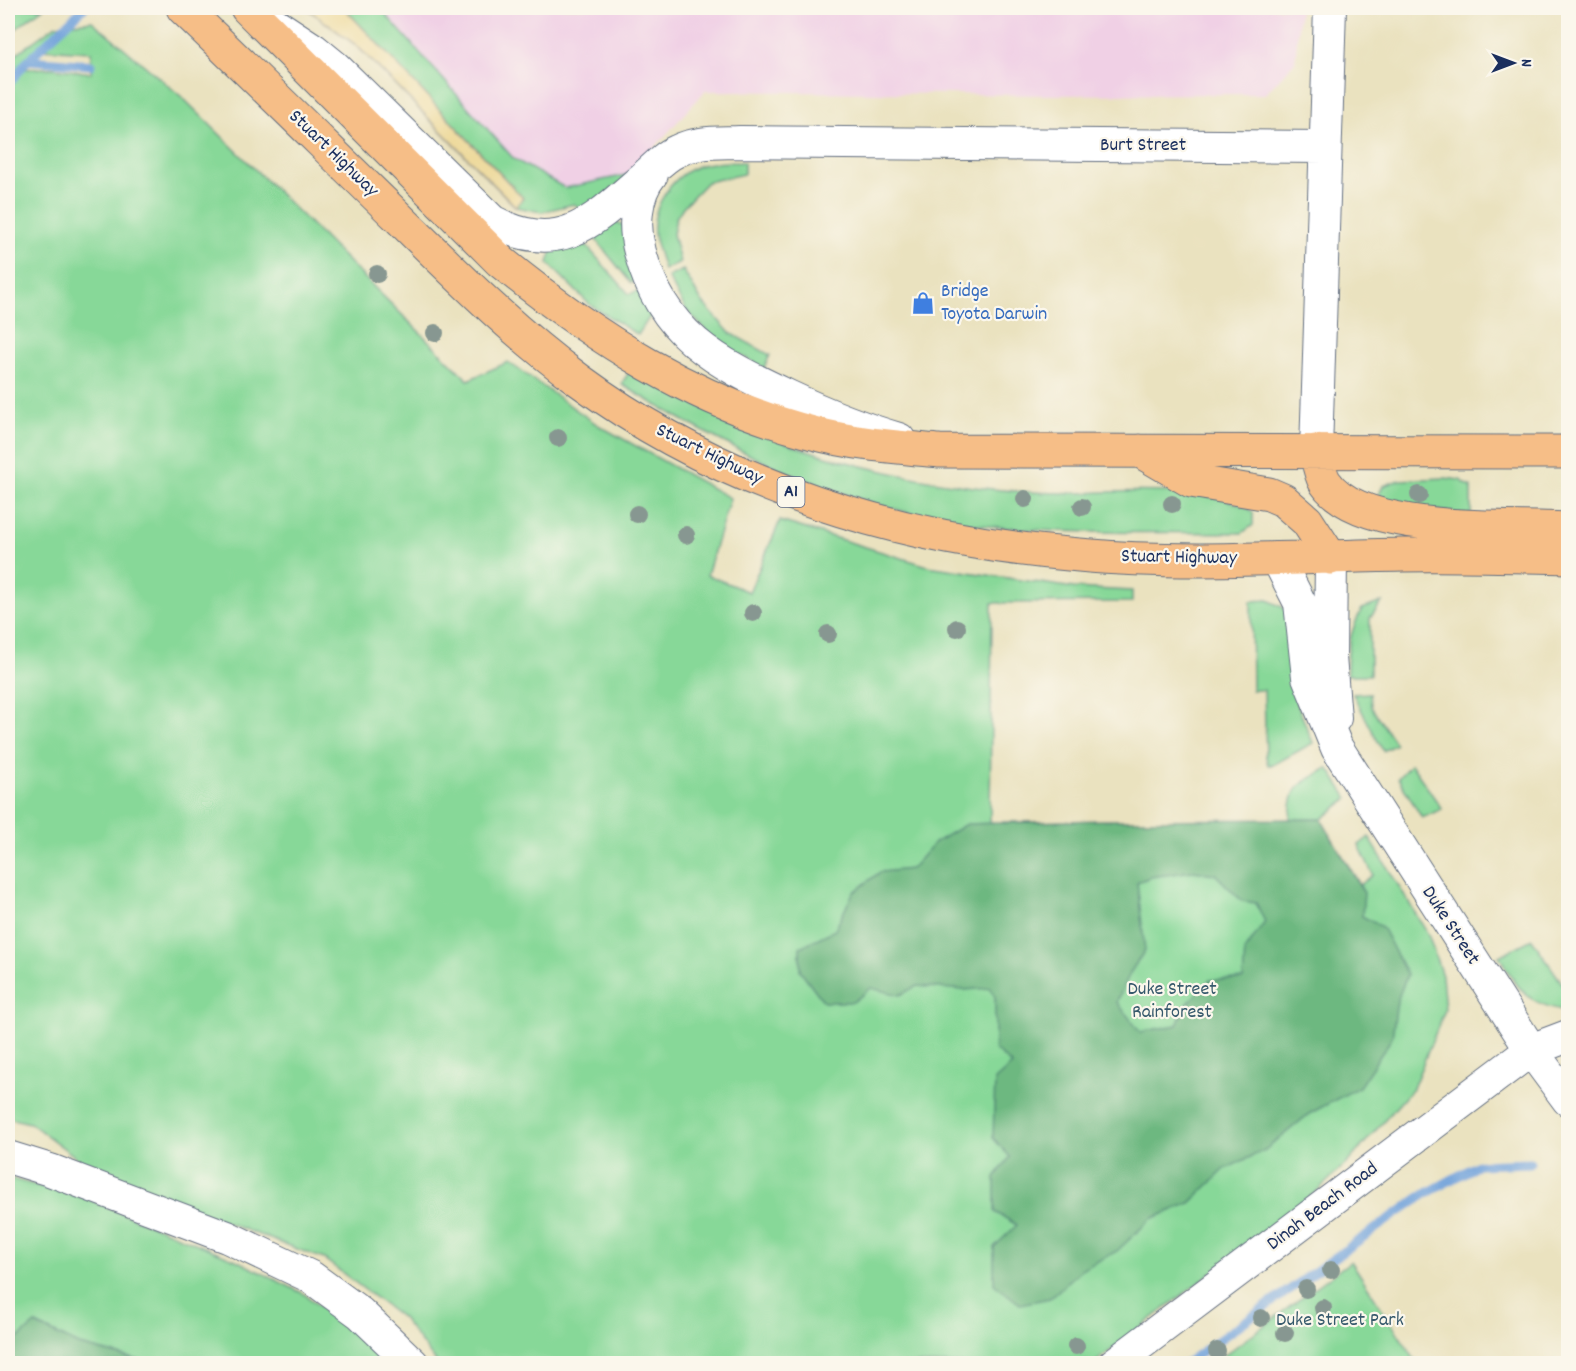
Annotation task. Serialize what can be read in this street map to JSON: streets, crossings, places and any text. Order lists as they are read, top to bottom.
{
  "streets": {
    "highway": ["Stuart Highway", "A1"],
    "street": ["Burt Street", "Duke Street", "Dinah Beach Road"]
  },
  "crossings": [
    ["Stuart Highway", "Duke Street"],
    ["Duke Street", "Dinah Beach Road"]
  ],
  "parks": ["Duke Street Rainforest", "Duke Street Park"],
  "places": {
    "shop": ["Bridge Toyota Darwin"]
  },
  "north": "right"
}
